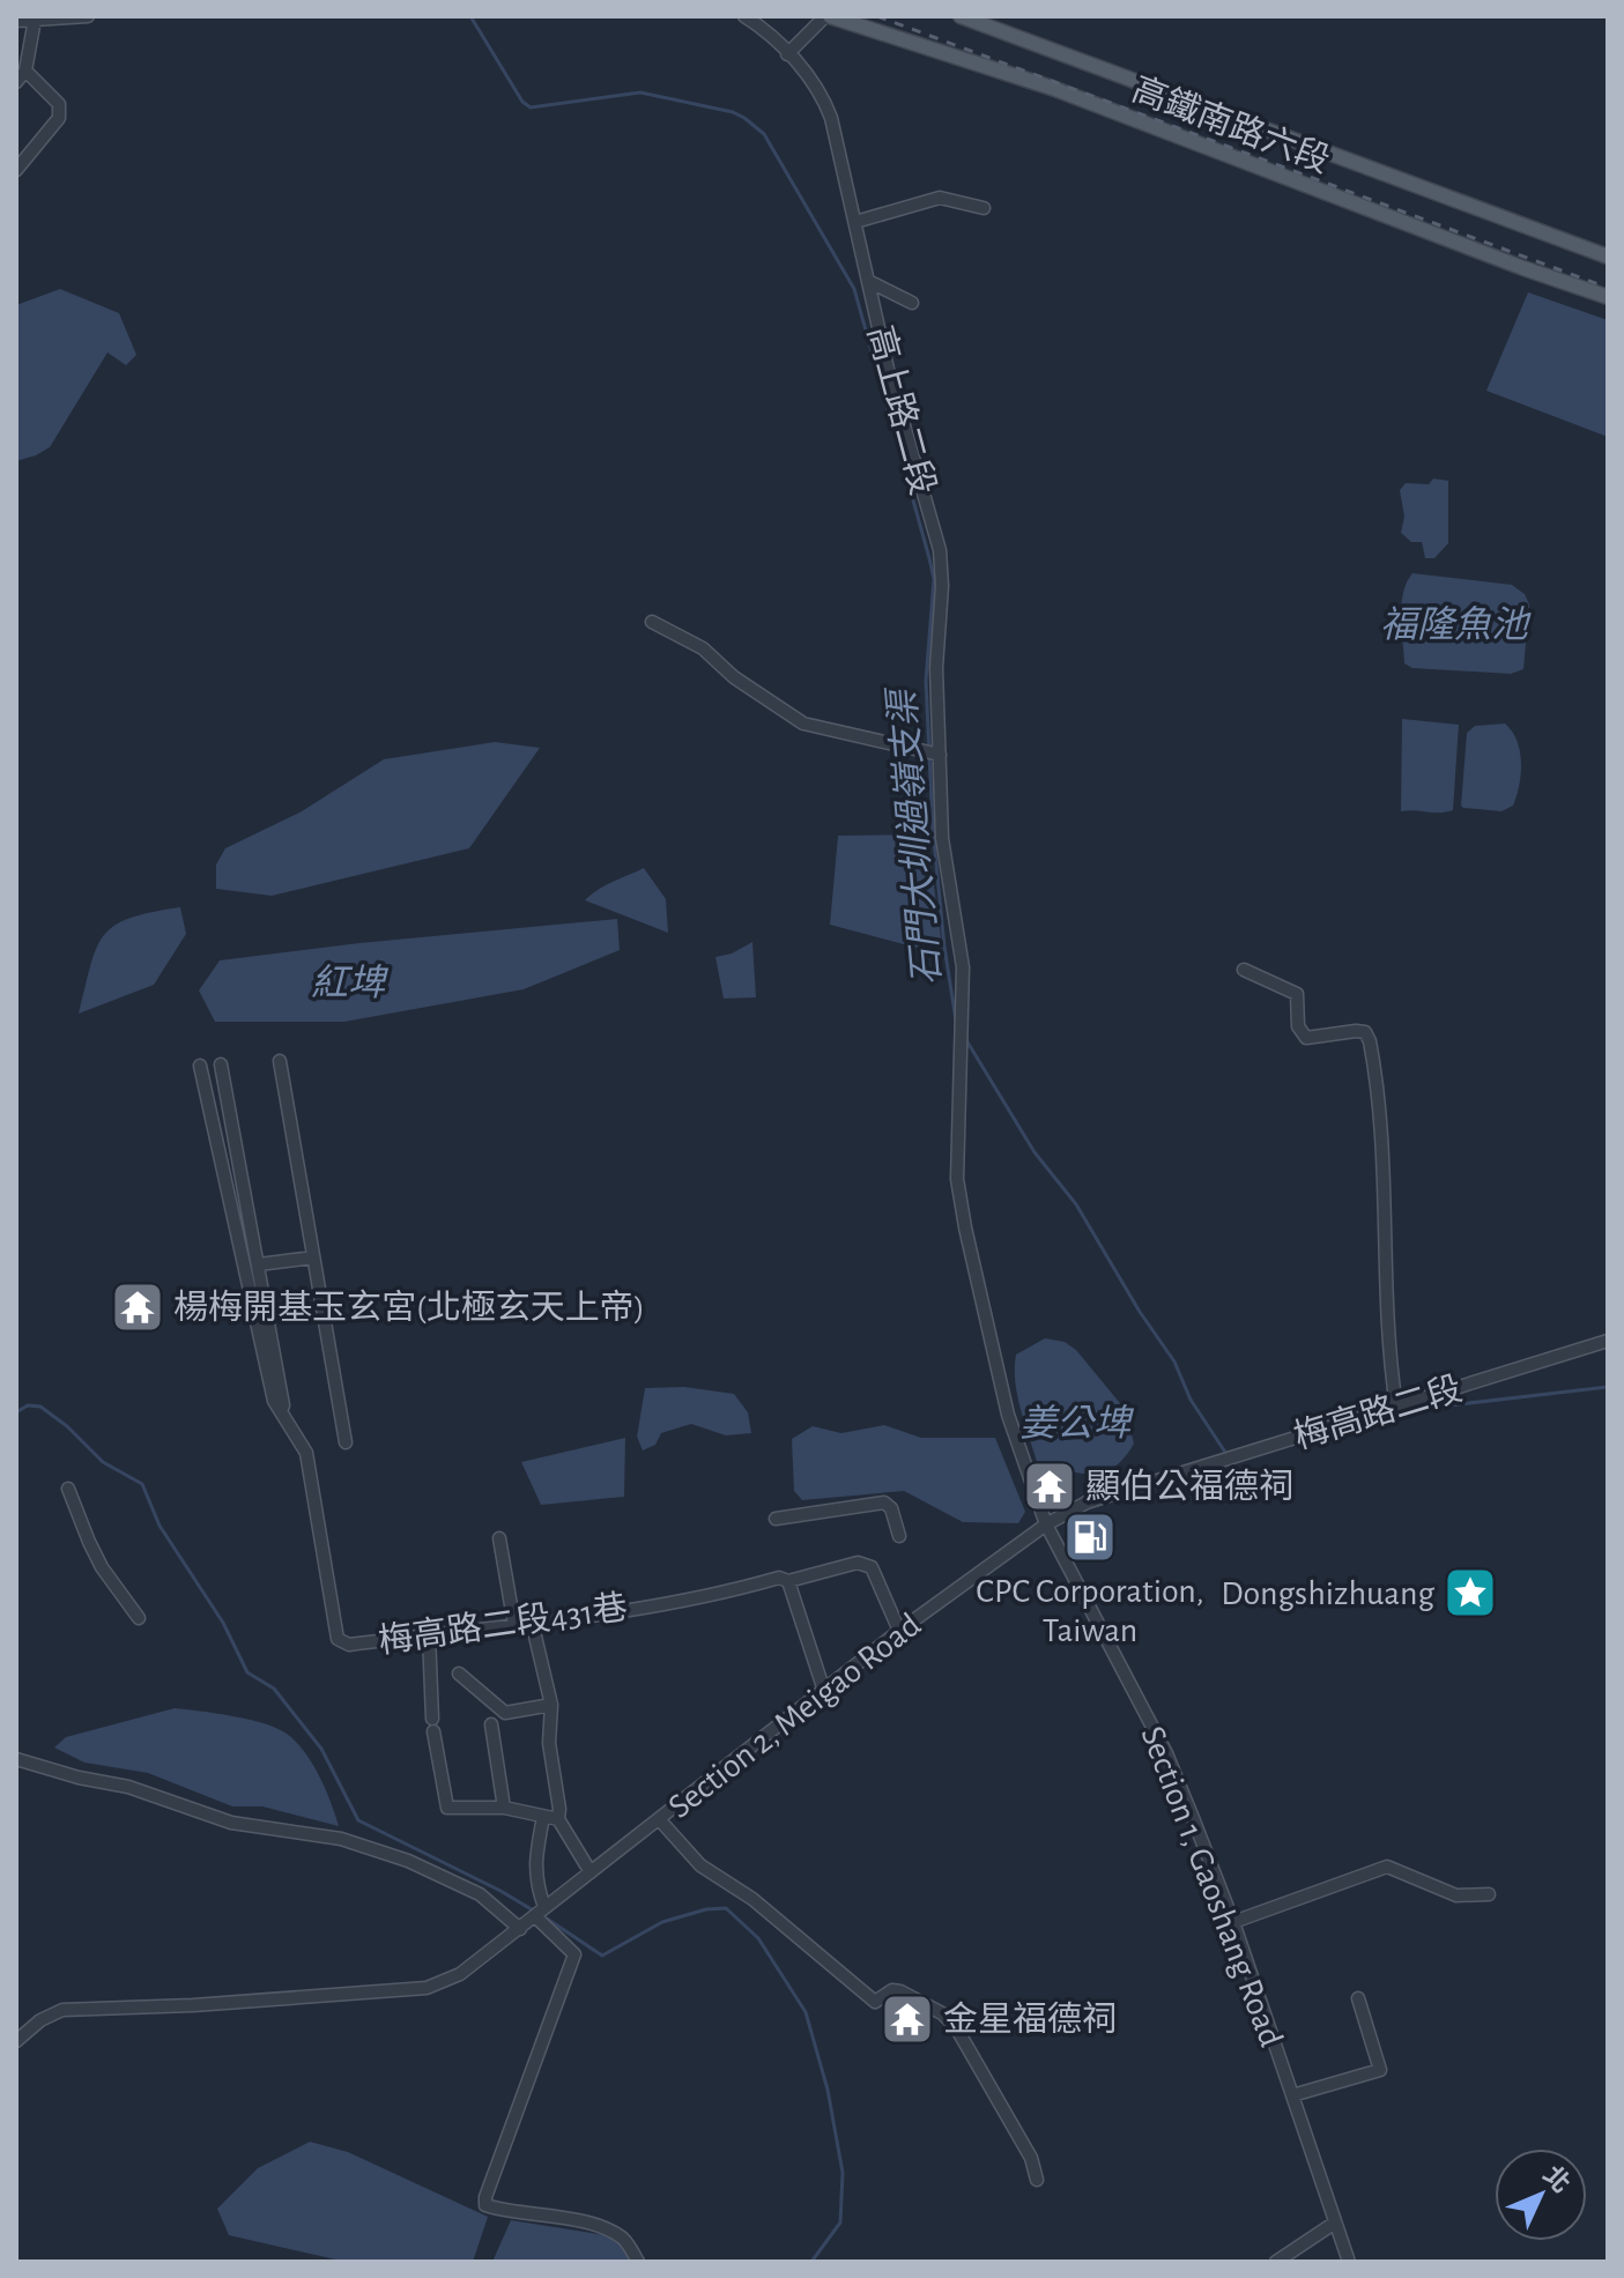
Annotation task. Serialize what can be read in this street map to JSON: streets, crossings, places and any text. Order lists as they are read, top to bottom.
{
  "streets": {
    "main road": ["高鐵南路六段"],
    "street": [
      "高上路二段",
      "梅高路二段",
      "梅高路二段431巷",
      "Section 2, Meigao Road",
      "Section 1, Gaoshang Road"
    ]
  },
  "crossings": [
    ["高上路二段", "Section 1, Gaoshang Road"],
    ["梅高路二段", "Section 2, Meigao Road"],
    ["梅高路二段", "Section 1, Gaoshang Road"],
    ["梅高路二段431巷", "Section 2, Meigao Road"],
    ["Section 2, Meigao Road", "Section 1, Gaoshang Road"]
  ],
  "water": [
    "福隆魚池",
    "石門大圳過嶺支渠",
    "紅埤",
    "姜公埤"
  ],
  "places": {
    "temple": ["楊梅開基玉玄宮(北極玄天上帝)", "顯伯公福德祠", "金星福德祠"],
    "fuel station": ["CPC Corporation, Taiwan"],
    "place": ["Dongshizhuang"]
  },
  "north": "top right"
}
